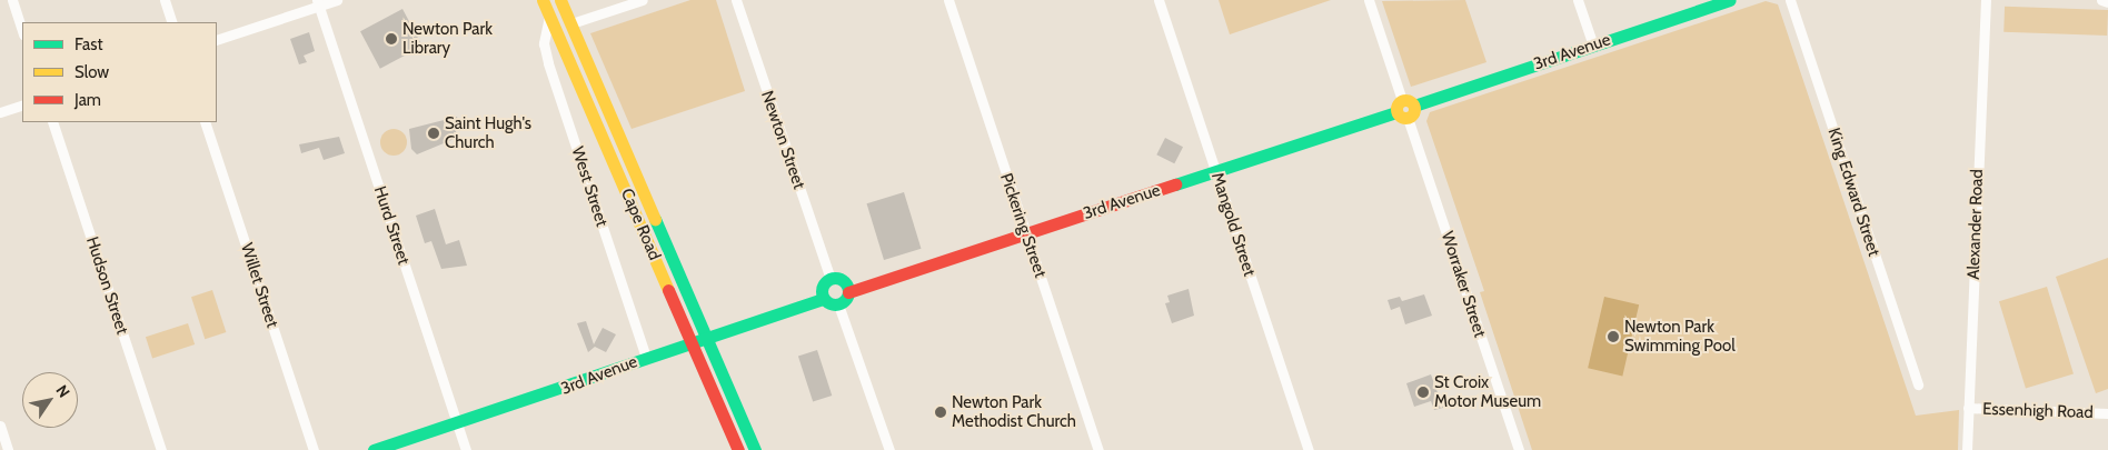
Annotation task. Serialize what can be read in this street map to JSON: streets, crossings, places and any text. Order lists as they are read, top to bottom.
{
  "streets": {
    "street": [
      "3rd Avenue",
      "Newton Street",
      "West Street",
      "King Edward Street",
      "Cape Road",
      "Mangold Street",
      "Alexander Road",
      "Hurd Street",
      "Pickering Street",
      "Worraker Street",
      "Hudson Street",
      "Willet Street",
      "Essenhigh Road"
    ]
  },
  "crossings": [
    ["3rd Avenue", "Newton Street"],
    ["3rd Avenue", "West Street"],
    ["3rd Avenue", "Cape Road"],
    ["3rd Avenue", "Mangold Street"],
    ["3rd Avenue", "Hurd Street"],
    ["3rd Avenue", "Pickering Street"],
    ["3rd Avenue", "Worraker Street"],
    ["West Street", "Cape Road"],
    ["Alexander Road", "Essenhigh Road"]
  ],
  "places": [
    "Newton Park Library",
    "Saint Hugh's Church",
    "Newton Park Swimming Pool",
    "St Croix Motor Museum",
    "Newton Park Methodist Church"
  ],
  "legend": ["Fast", "Slow", "Jam"],
  "north": "top right"
}
